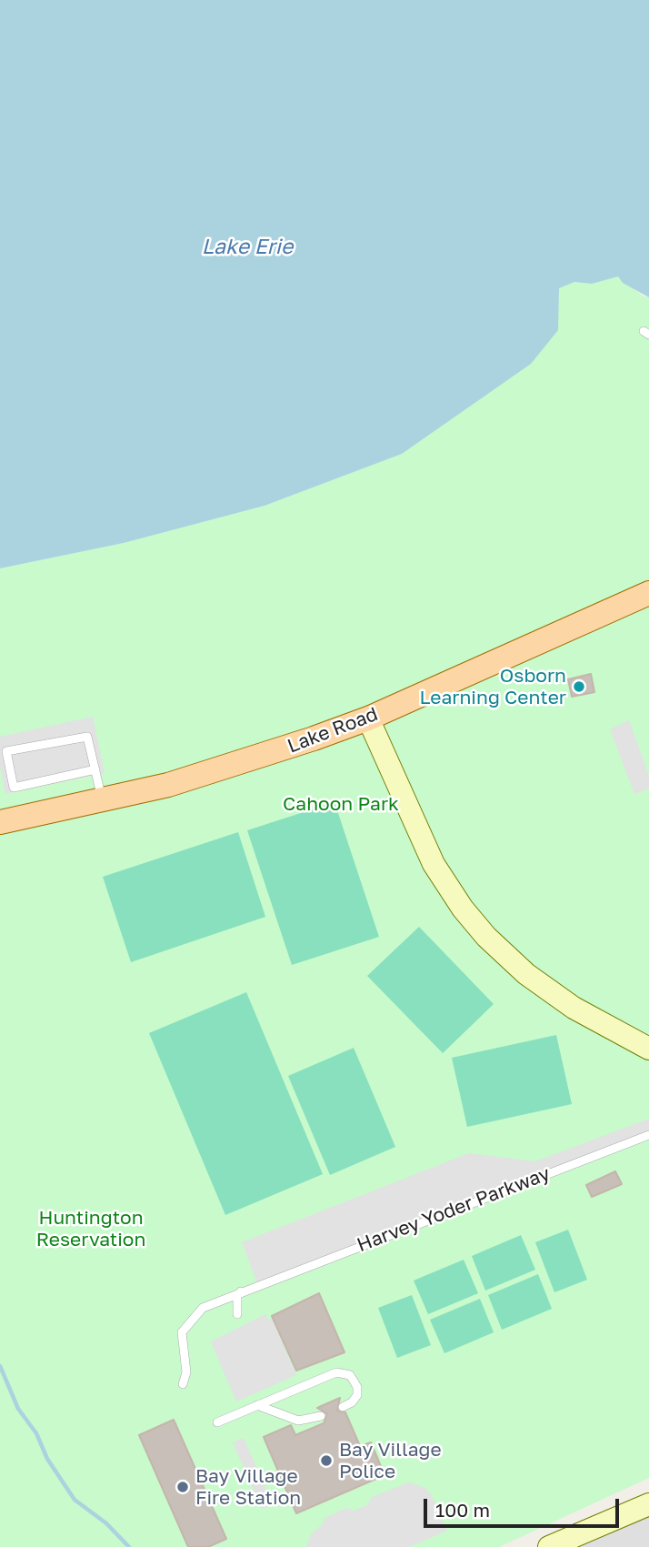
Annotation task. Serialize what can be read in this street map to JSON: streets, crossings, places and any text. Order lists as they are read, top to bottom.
{
  "streets": {
    "main road": ["Lake Road"],
    "lane": ["Harvey Yoder Parkway"]
  },
  "water": ["Lake Erie"],
  "parks": ["Cahoon Park", "Huntington Reservation"],
  "places": ["Osborn Learning Center", "Bay Village Police", "Bay Village Fire Station"],
  "scale_bar": "100 m"
}
